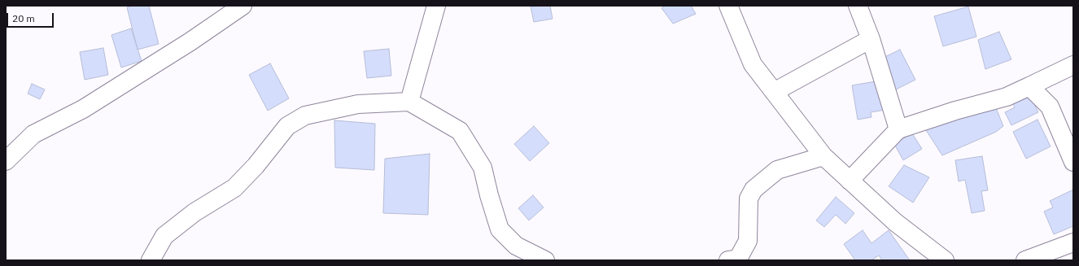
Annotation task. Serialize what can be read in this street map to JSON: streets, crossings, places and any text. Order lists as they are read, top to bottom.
{
  "scale_bar": "20 m"
}
